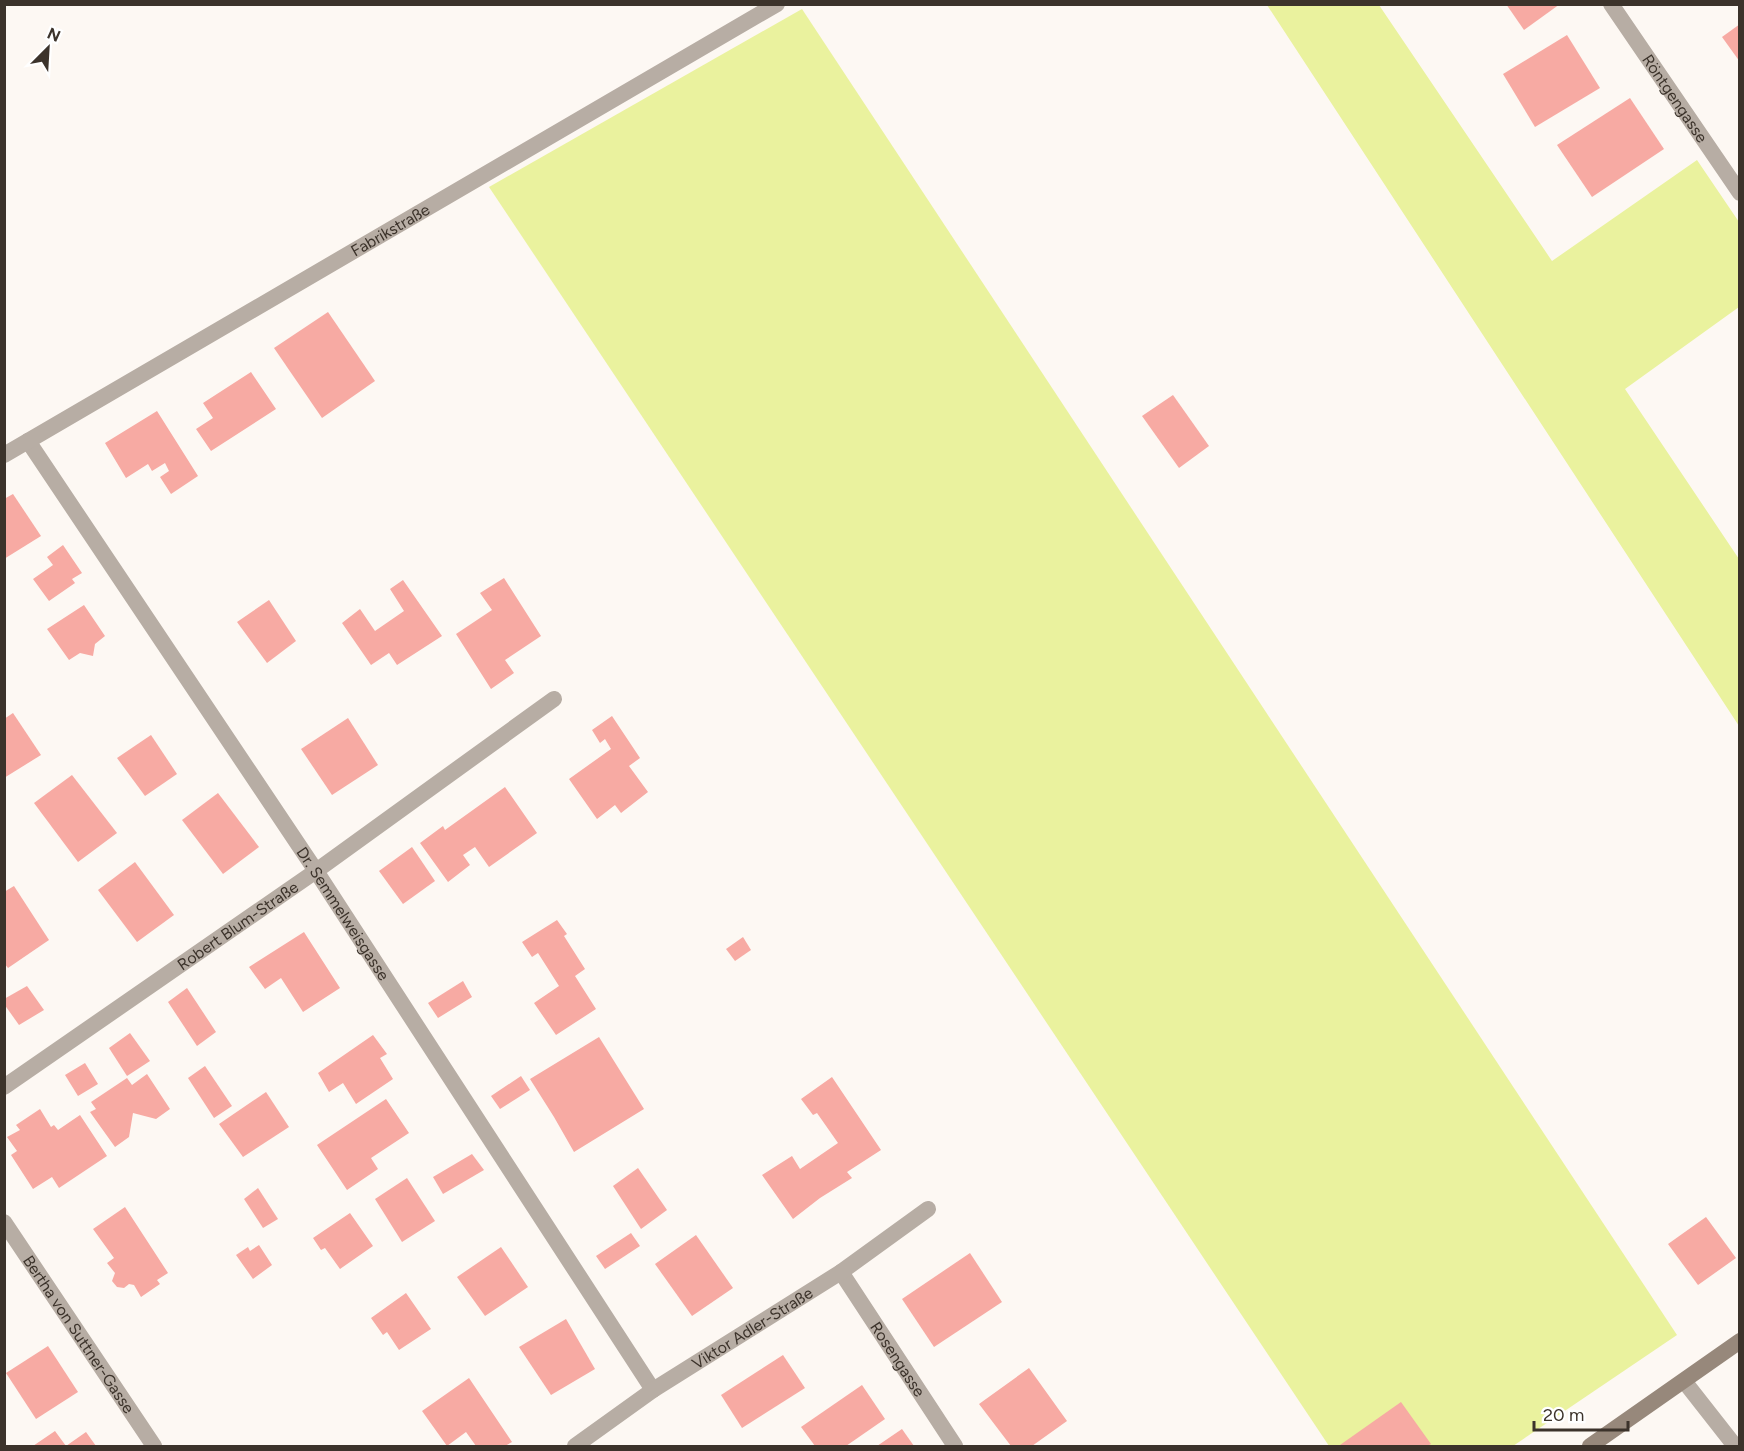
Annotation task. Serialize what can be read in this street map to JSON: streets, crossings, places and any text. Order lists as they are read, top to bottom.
{
  "streets": {
    "street": [
      "Röntgengasse",
      "Fabrikstraße",
      "Dr. Semmelweisgasse",
      "Robert Blum-Straße",
      "Viktor Adler-Straße",
      "Bertha von Suttner-Gasse",
      "Rosengasse"
    ]
  },
  "crossings": [
    ["Fabrikstraße", "Dr. Semmelweisgasse"],
    ["Dr. Semmelweisgasse", "Robert Blum-Straße"],
    ["Dr. Semmelweisgasse", "Viktor Adler-Straße"],
    ["Viktor Adler-Straße", "Rosengasse"]
  ],
  "scale_bar": "20 m",
  "north": "top right"
}
